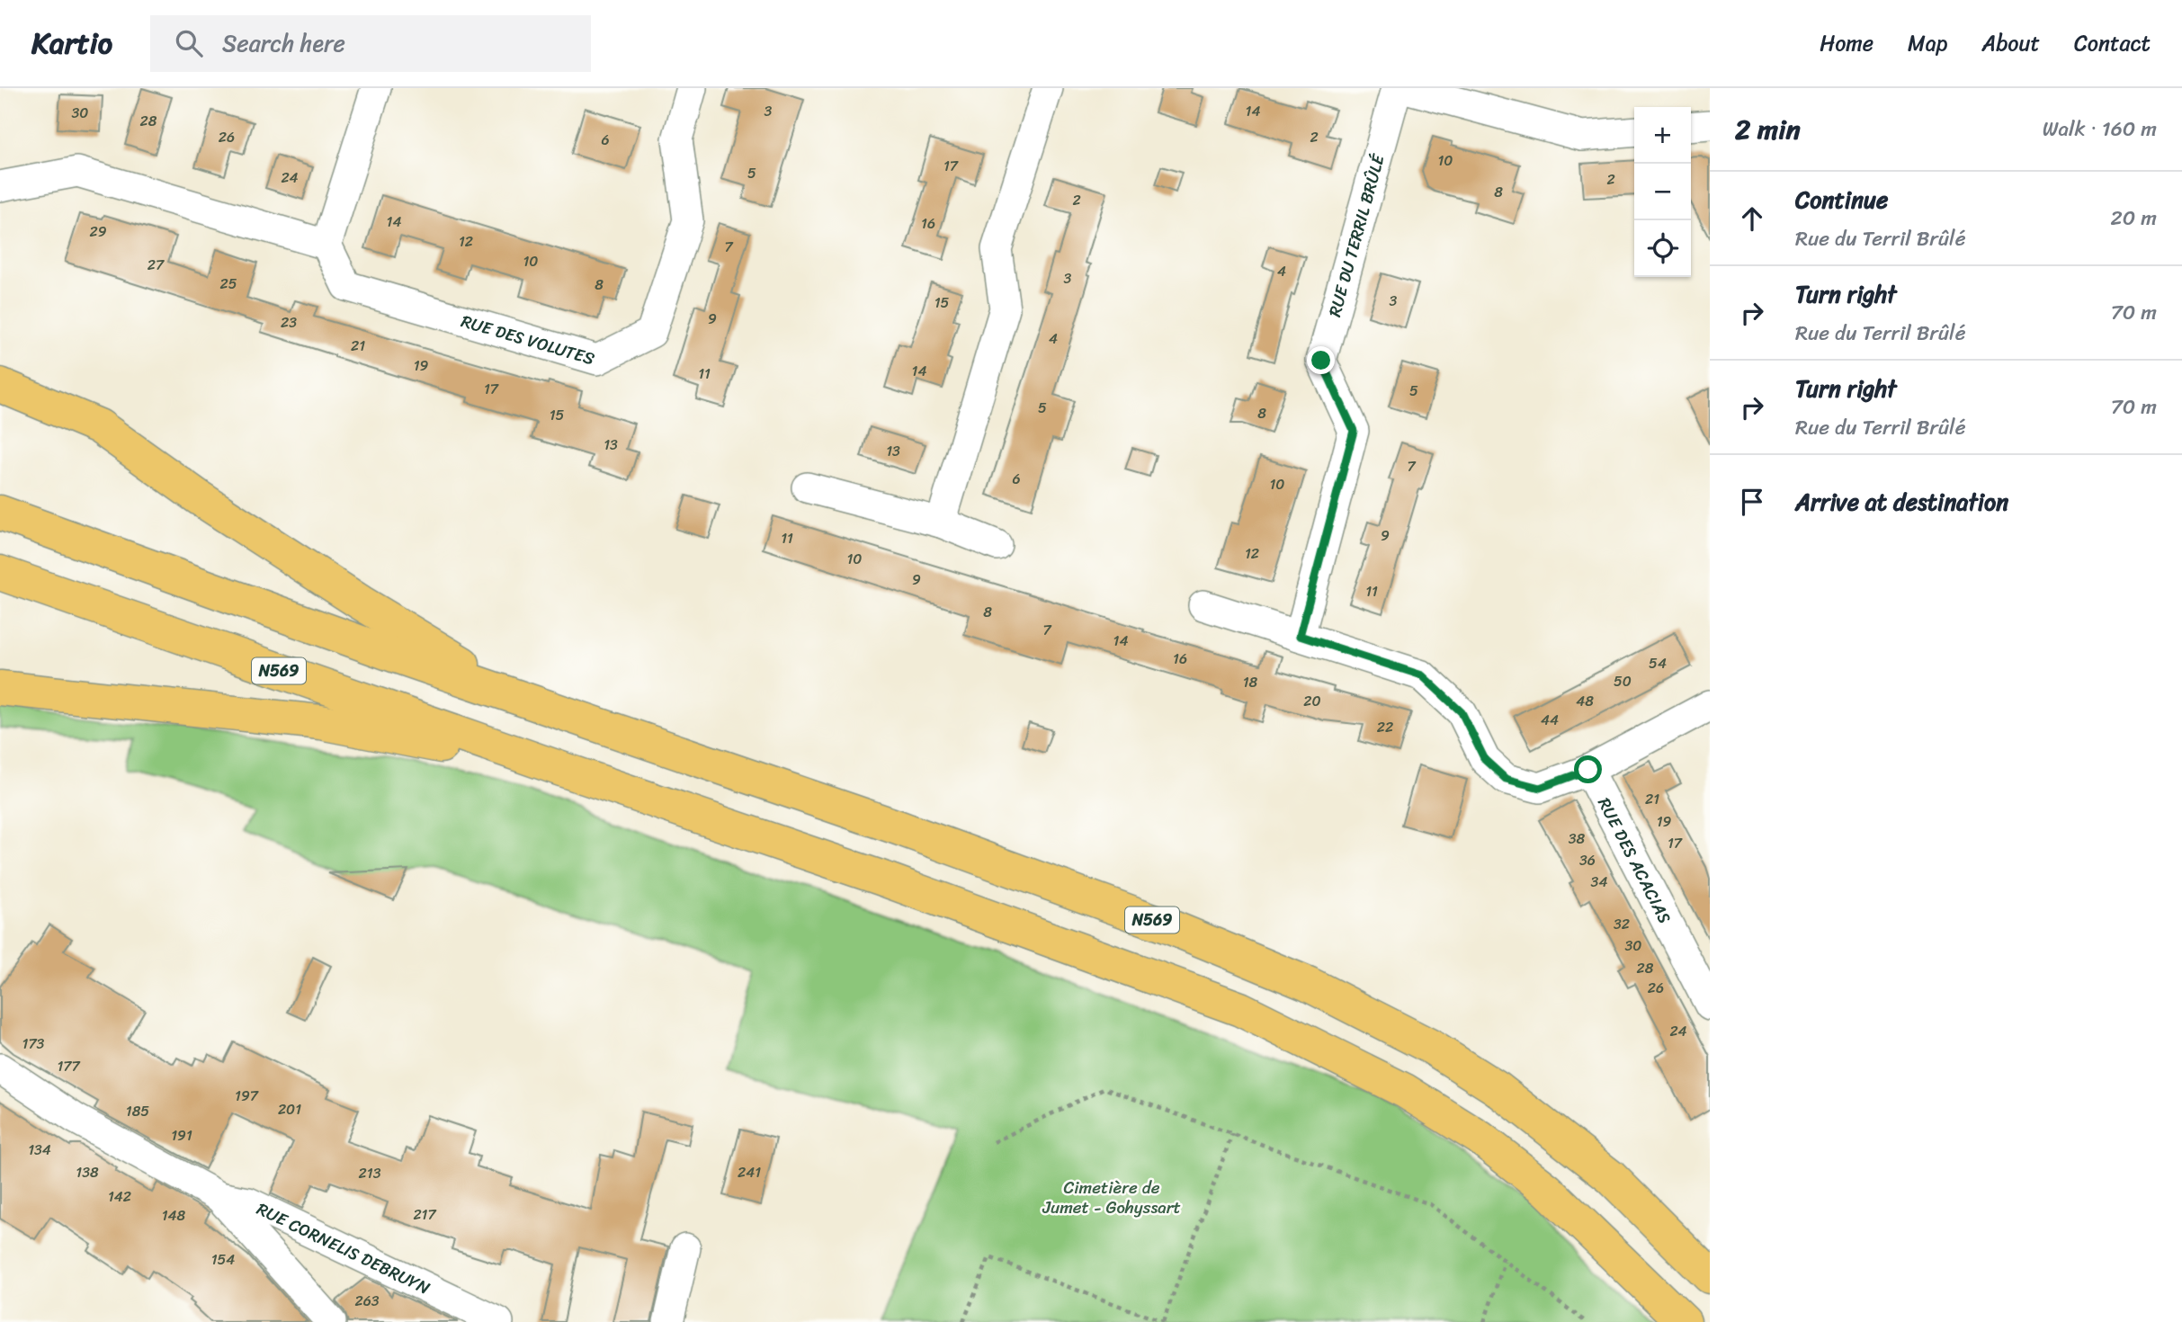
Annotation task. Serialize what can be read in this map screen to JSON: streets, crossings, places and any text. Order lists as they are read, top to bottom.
{
  "streets": {
    "highway": ["N569"],
    "street": [
      "RUE DU TERRIL BRÛLÉ",
      "RUE DES VOLUTES",
      "RUE DES ACACIAS",
      "RUE CORNELIS DEBRUYN"
    ]
  },
  "parks": ["Cimetière de Jumet - Gohyssart"],
  "house_numbers": [
    "3",
    "14",
    "30",
    "28",
    "26",
    "2",
    "6",
    "10",
    "17",
    "5",
    "24",
    "2",
    "8",
    "2",
    "14",
    "16",
    "29",
    "12",
    "7",
    "10",
    "27",
    "4",
    "3",
    "25",
    "8",
    "3",
    "15",
    "9",
    "23",
    "4",
    "21",
    "19",
    "14",
    "11",
    "17",
    "5",
    "5",
    "8",
    "15",
    "13",
    "13",
    "7",
    "6",
    "10",
    "9",
    "11",
    "12",
    "10",
    "9",
    "11",
    "8",
    "7",
    "14",
    "16",
    "54",
    "50",
    "18",
    "20",
    "48",
    "44",
    "22",
    "21",
    "19",
    "38",
    "17",
    "36",
    "34",
    "32",
    "30",
    "28",
    "26",
    "24",
    "173",
    "177",
    "197",
    "201",
    "185",
    "191",
    "134",
    "138",
    "241",
    "213",
    "142",
    "217",
    "148",
    "154",
    "263"
  ],
  "page": {
    "header": "Kartio",
    "search": "Search here",
    "nav": [
      "Home",
      "Map",
      "About",
      "Contact"
    ],
    "heading": ["2 min", "Walk · 160 m"],
    "map_buttons": ["+", "−"],
    "list": [
      ["Continue", "Rue du Terril Brûlé", "20 m"],
      ["Turn right", "Rue du Terril Brûlé", "70 m"],
      ["Turn right", "Rue du Terril Brûlé", "70 m"],
      "Arrive at destination"
    ]
  }
}
